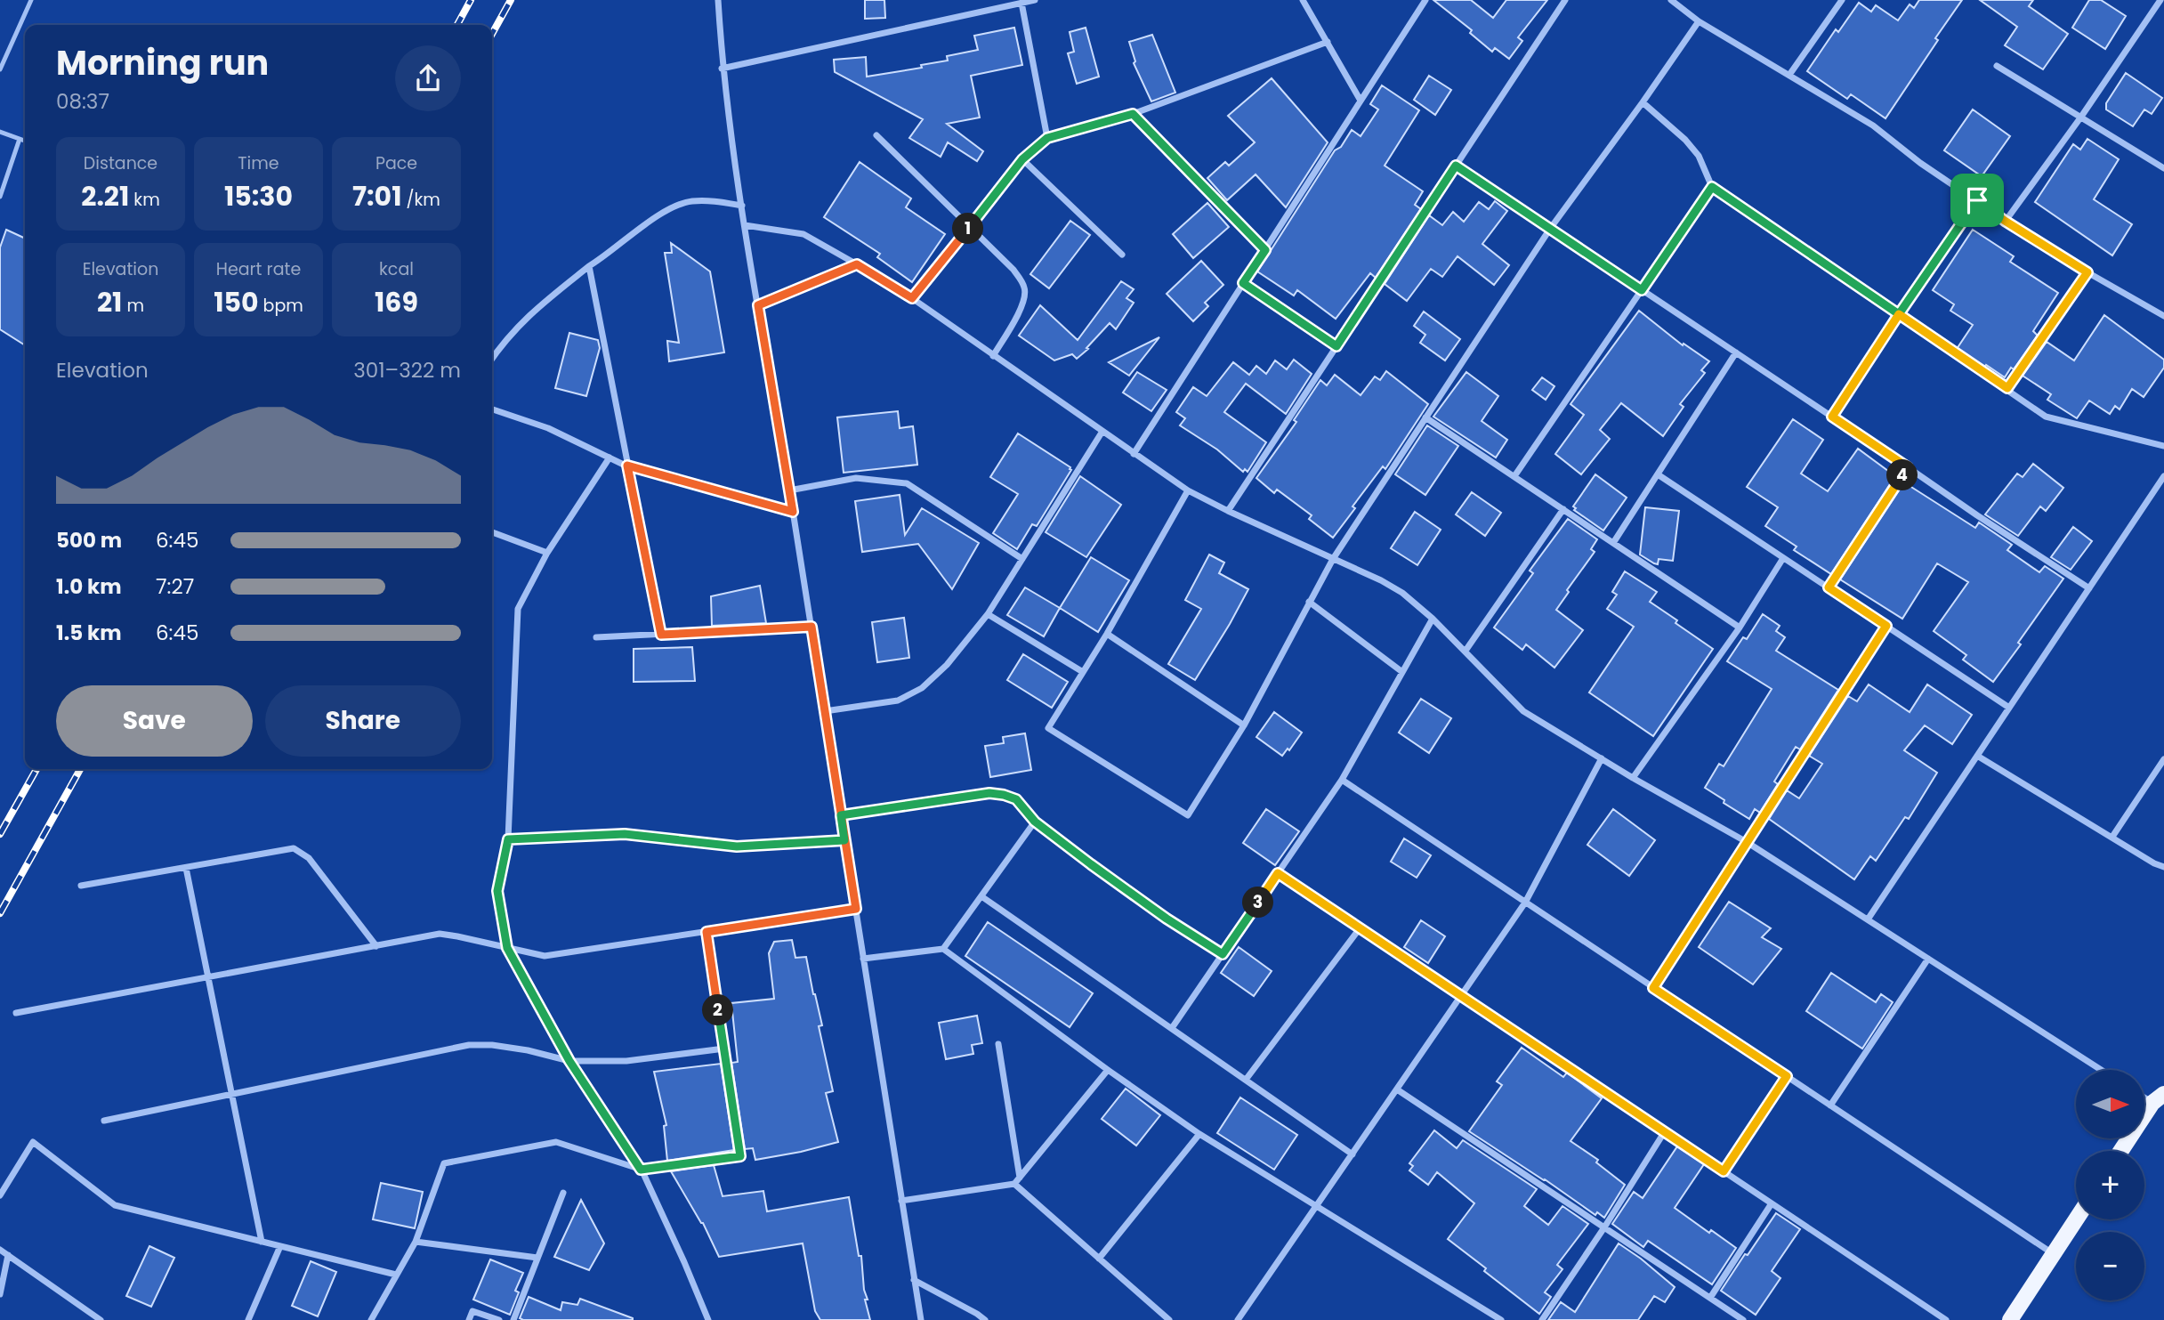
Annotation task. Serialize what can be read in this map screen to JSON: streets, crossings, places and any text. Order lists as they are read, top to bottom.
{
  "north": "right",
  "page": {
    "heading": ["Morning run", "08:37"],
    "stats": [
      ["Distance", "2.21 km"],
      ["Time", "15:30"],
      ["Pace", "7:01 /km"],
      ["Elevation", "21 m"],
      ["Heart rate", "150 bpm"],
      ["kcal", "169"]
    ],
    "pins": [
      "1",
      "4",
      "3",
      "2"
    ],
    "chart": ["Elevation", "301–322 m"],
    "list": [
      {
        "name": "500 m",
        "note": "6:45"
      },
      {
        "name": "1.0 km",
        "note": "7:27"
      },
      {
        "name": "1.5 km",
        "note": "6:45"
      }
    ],
    "buttons": ["Save", "Share"],
    "map_buttons": ["+", "−"]
  }
}
